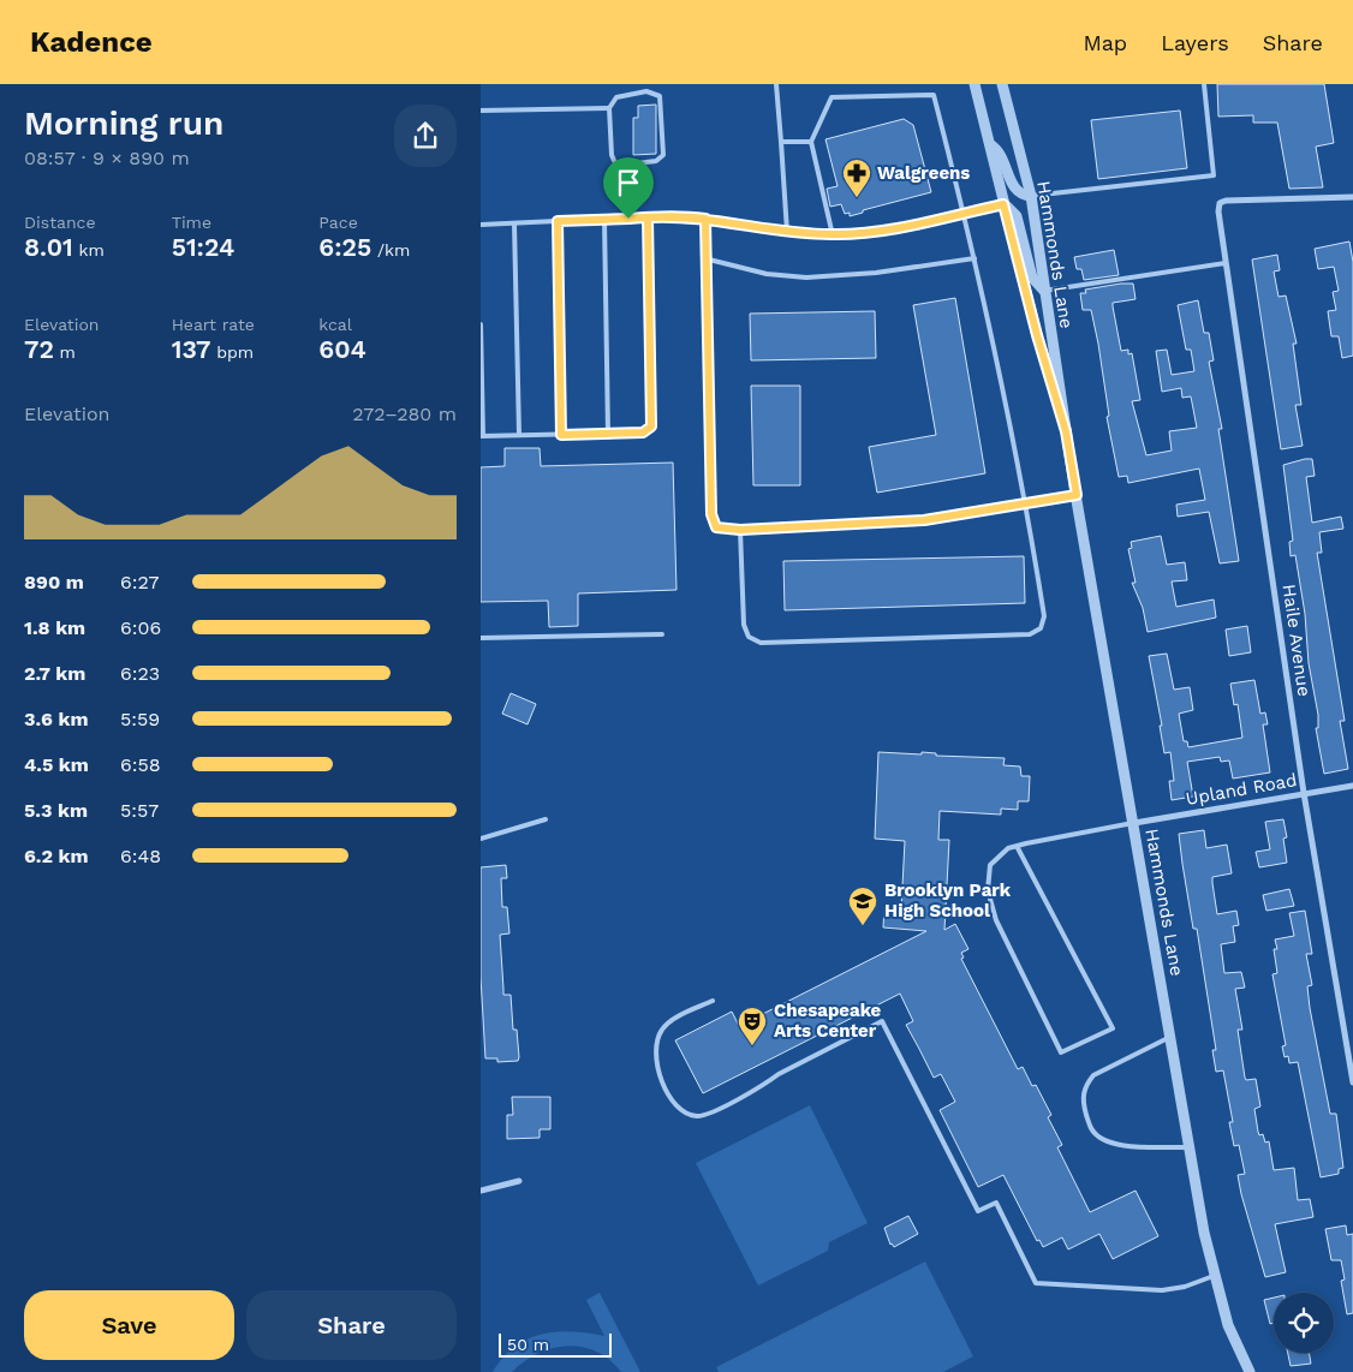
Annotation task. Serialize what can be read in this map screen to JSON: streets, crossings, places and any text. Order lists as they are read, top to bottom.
{
  "streets": {
    "street": ["Hammonds Lane", "Haile Avenue", "Upland Road"]
  },
  "crossings": [
    ["Hammonds Lane", "Upland Road"],
    ["Haile Avenue", "Upland Road"]
  ],
  "places": {
    "pharmacy": ["Walgreens"],
    "school or university": ["Brooklyn Park High School"],
    "theatre": ["Chesapeake Arts Center"]
  },
  "scale_bar": "50 m",
  "page": {
    "header": "Kadence",
    "nav": ["Map", "Layers", "Share"],
    "heading": ["Morning run", "08:57 · 9 × 890 m"],
    "stats": [
      ["Distance", "8.01 km"],
      ["Time", "51:24"],
      ["Pace", "6:25 /km"],
      ["Elevation", "72 m"],
      ["Heart rate", "137 bpm"],
      ["kcal", "604"]
    ],
    "chart": ["Elevation", "272–280 m"],
    "list": [
      {
        "name": "890 m",
        "note": "6:27"
      },
      {
        "name": "1.8 km",
        "note": "6:06"
      },
      {
        "name": "2.7 km",
        "note": "6:23"
      },
      {
        "name": "3.6 km",
        "note": "5:59"
      },
      {
        "name": "4.5 km",
        "note": "6:58"
      },
      {
        "name": "5.3 km",
        "note": "5:57"
      },
      {
        "name": "6.2 km",
        "note": "6:48"
      }
    ],
    "buttons": ["Save", "Share"],
    "scale": "50 m"
  }
}
